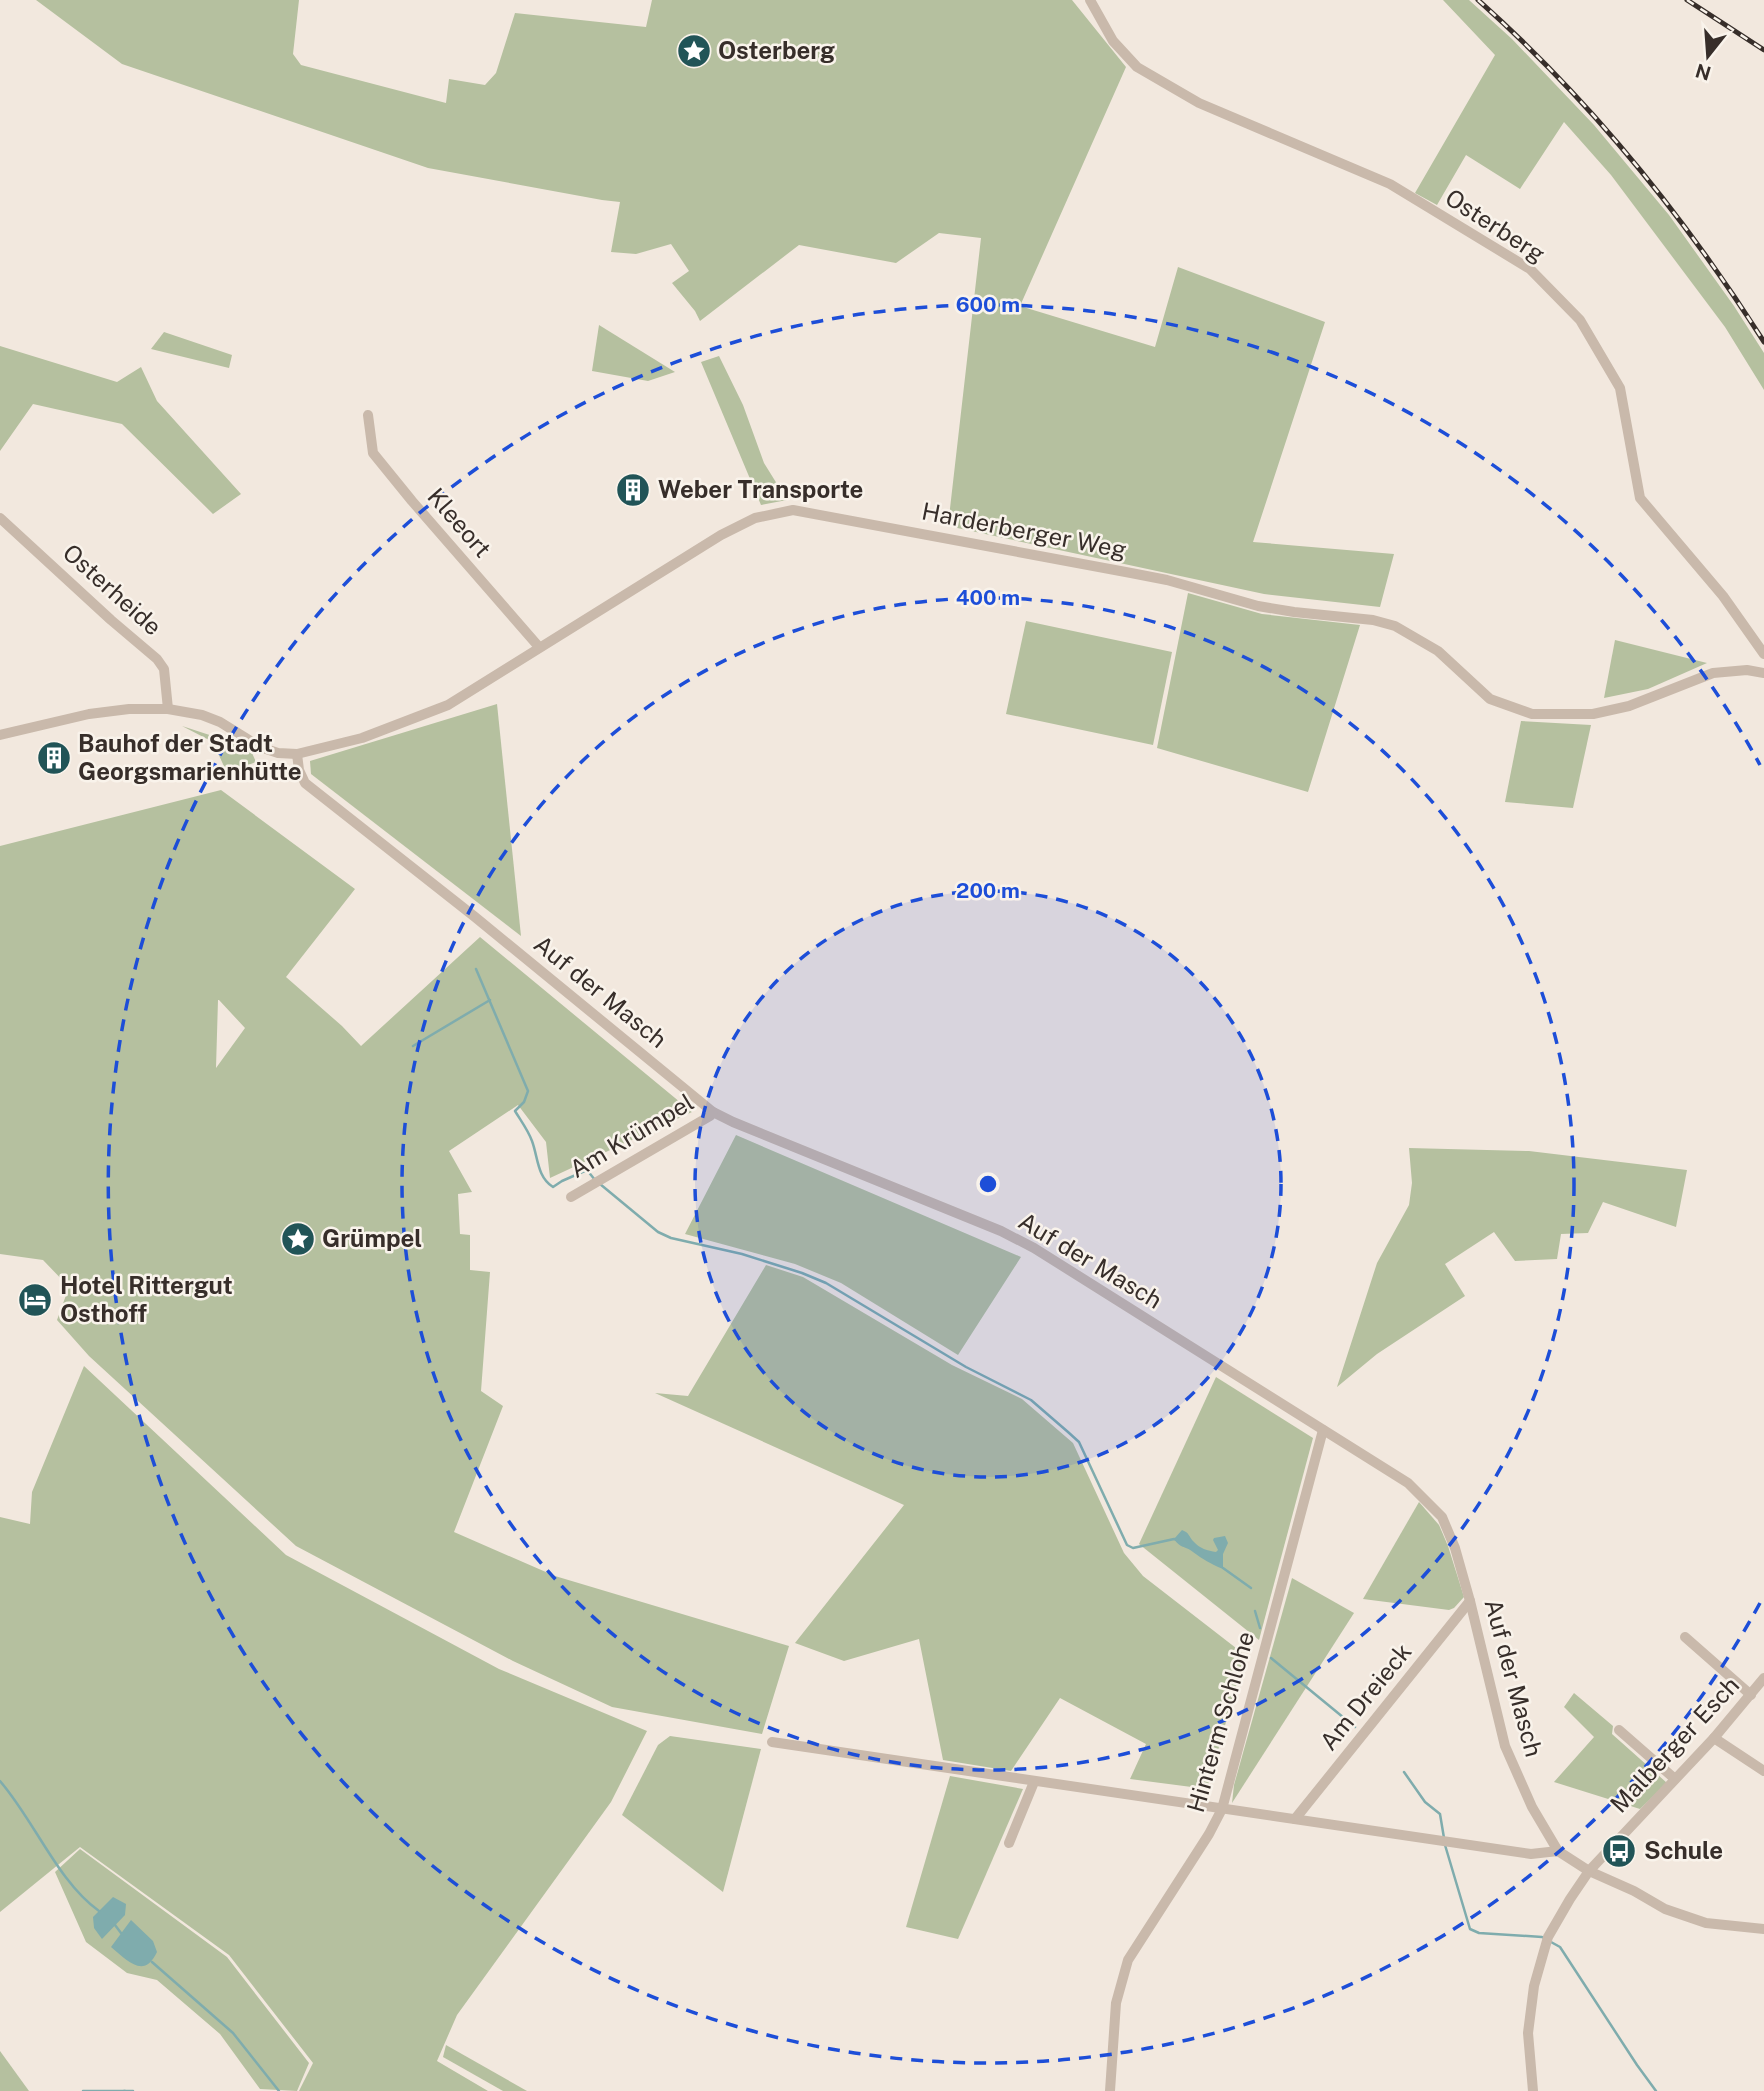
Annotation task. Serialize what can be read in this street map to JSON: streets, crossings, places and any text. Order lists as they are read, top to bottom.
{
  "streets": {
    "street": [
      "Osterberg",
      "Kleeort",
      "Harderberger Weg",
      "Osterheide",
      "Auf der Masch",
      "Am Krümpel",
      "Am Dreieck",
      "Hinterm Schlohe",
      "Malberger Esch"
    ]
  },
  "crossings": [
    ["Kleeort", "Harderberger Weg"],
    ["Harderberger Weg", "Auf der Masch"],
    ["Auf der Masch", "Am Krümpel"],
    ["Auf der Masch", "Am Dreieck"],
    ["Auf der Masch", "Hinterm Schlohe"]
  ],
  "places": {
    "place": ["Osterberg", "Grümpel"],
    "building": ["Weber Transporte", "Bauhof der Stadt Georgsmarienhütte"],
    "hotel": ["Hotel Rittergut Osthoff"],
    "bus stop": ["Schule"]
  },
  "north": "bottom",
  "rings": ["600 m", "400 m", "200 m"]
}
